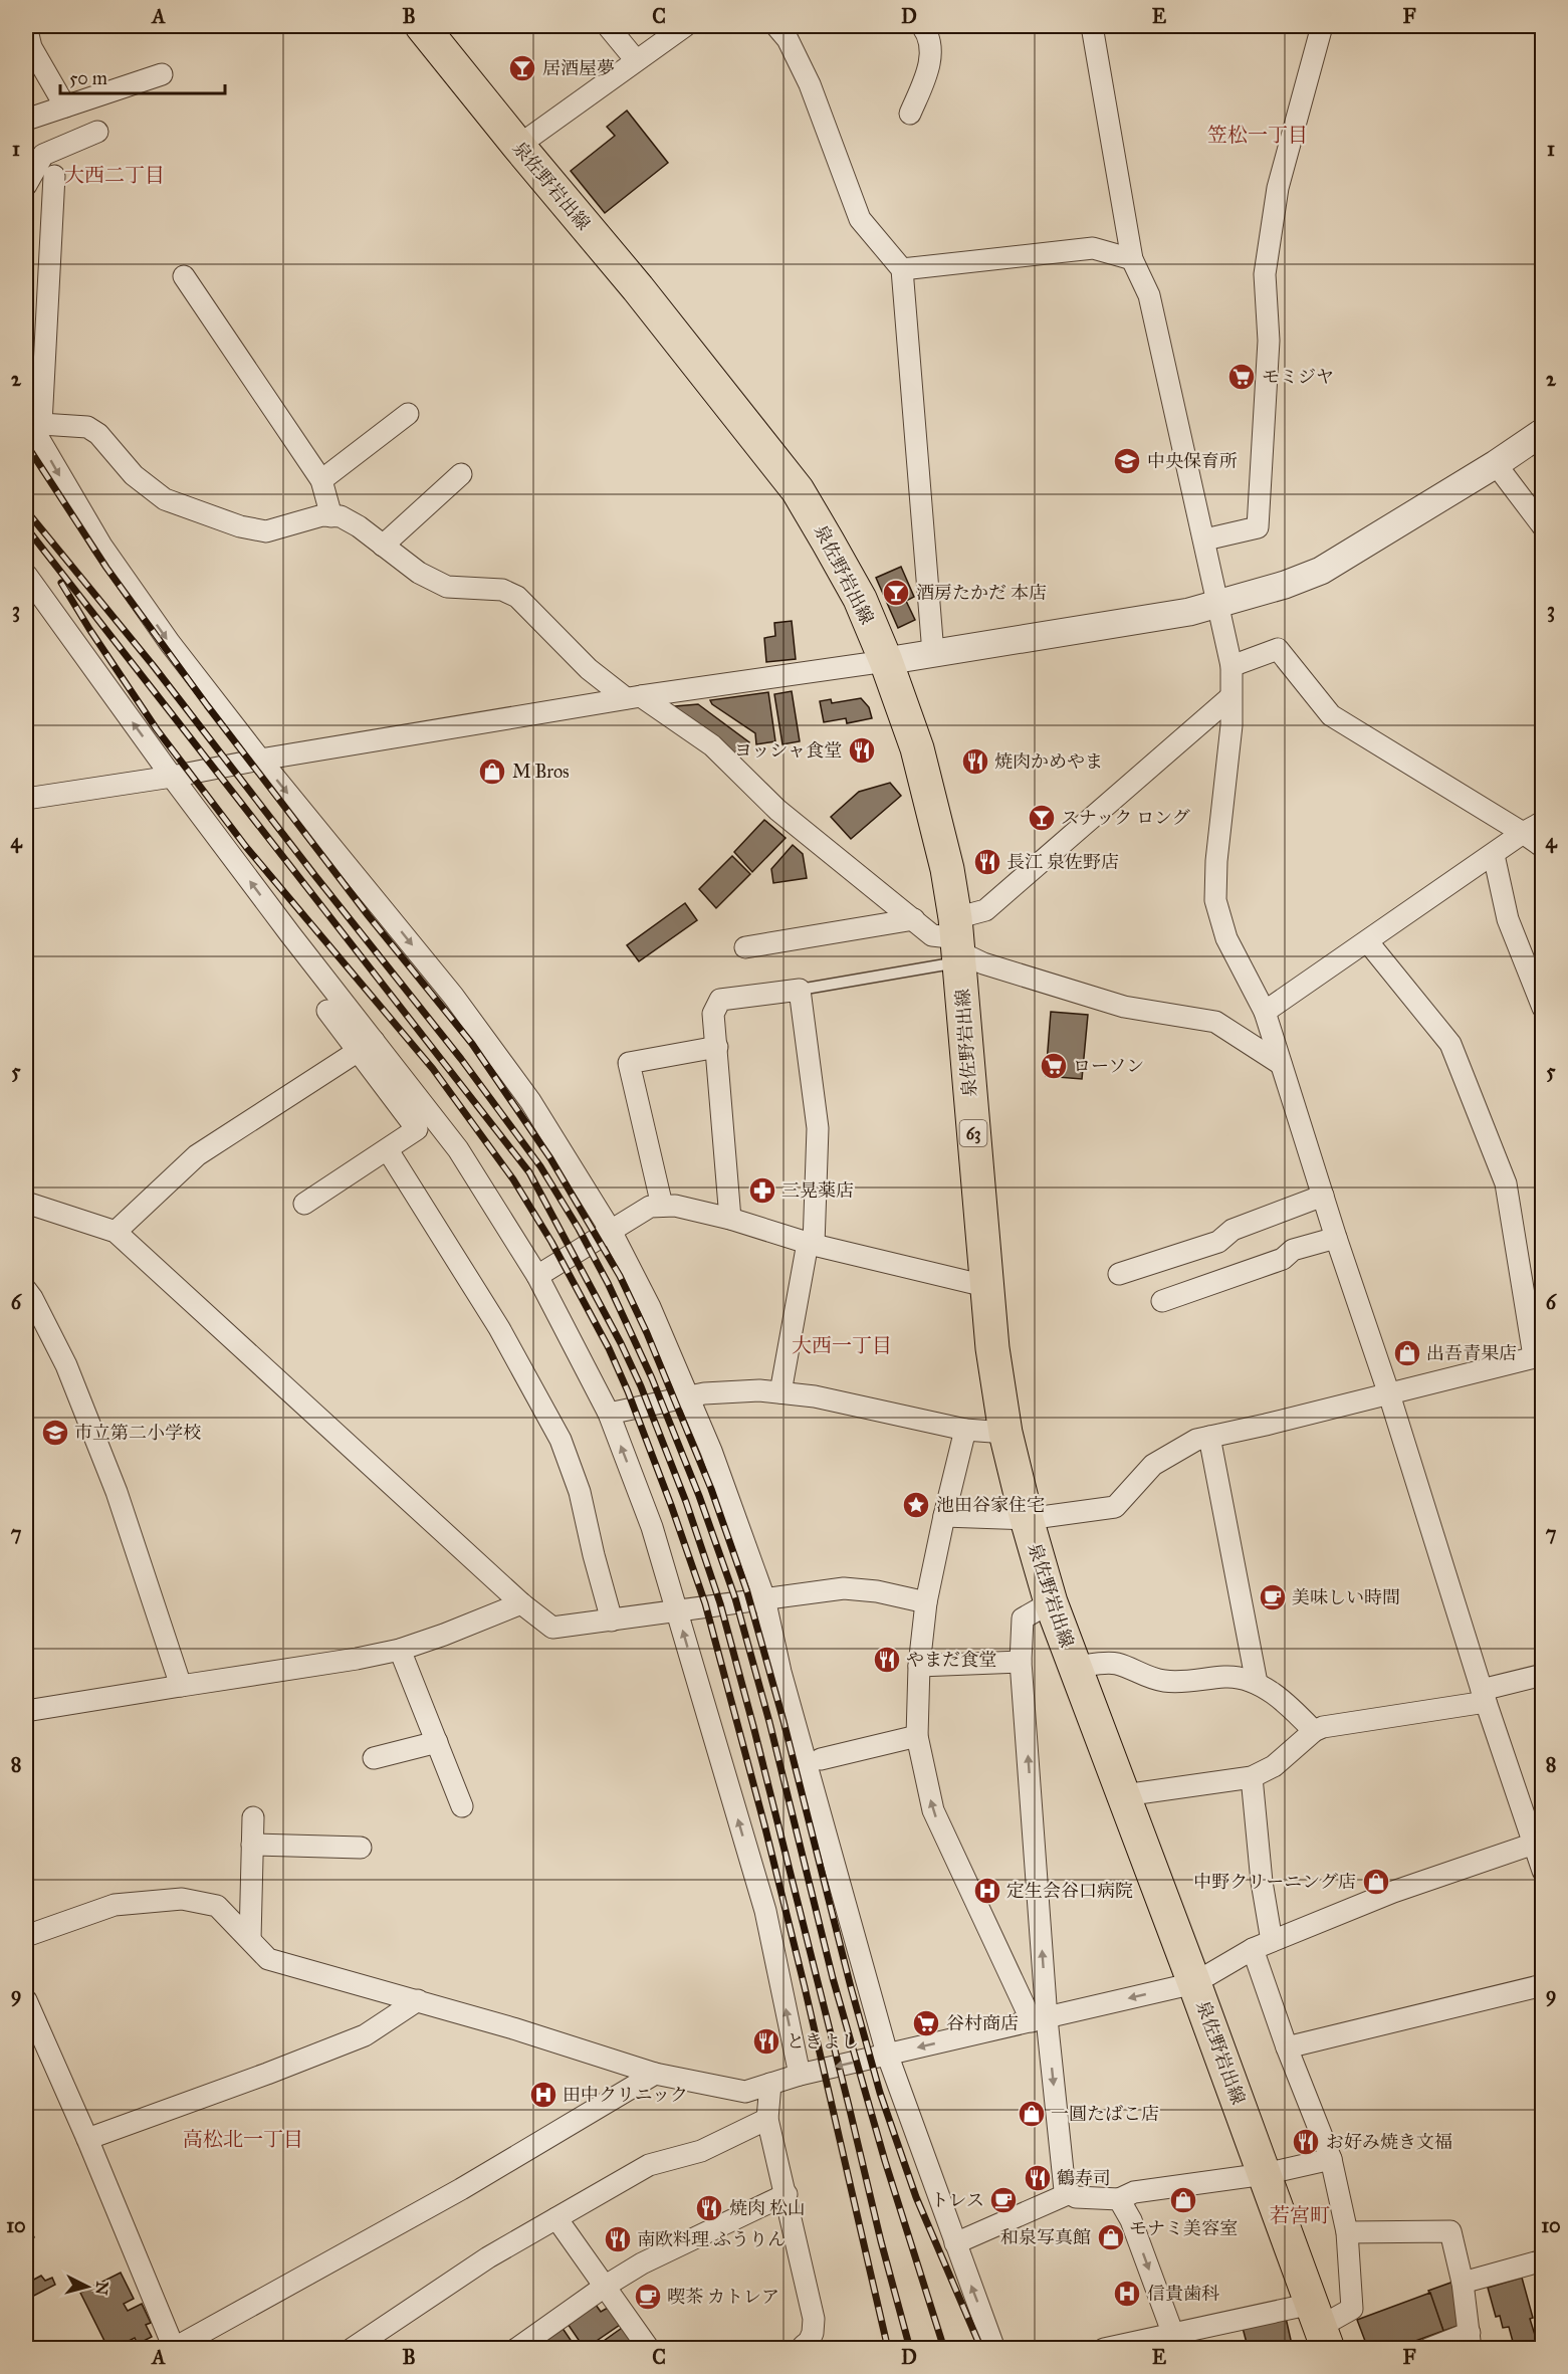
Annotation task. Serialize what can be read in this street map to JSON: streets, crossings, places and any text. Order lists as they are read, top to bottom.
{
  "streets": {
    "main road": ["泉佐野岩出線", "63"]
  },
  "districts": [
    "笠松一丁目",
    "大西二丁目",
    "大西一丁目",
    "高松北一丁目",
    "若宮町"
  ],
  "places": {
    "bar": ["居酒屋夢", "酒房たかだ 本店", "スナック ロング"],
    "supermarket": ["モミジヤ", "ローソン", "谷村商店"],
    "school or university": ["中央保育所", "市立第二小学校"],
    "restaurant": [
      "ヨッシャ食堂",
      "焼肉かめやま",
      "長江 泉佐野店",
      "やまだ食堂",
      "ときよし",
      "お好み焼き文福",
      "鶴寿司",
      "焼肉 松山",
      "南欧料理 ふうりん"
    ],
    "shop": [
      "M Bros",
      "出吾青果店",
      "中野クリーニング店",
      "一圓たばこ店",
      "モナミ美容室",
      "和泉写真館"
    ],
    "pharmacy": ["三晃薬店"],
    "place": ["池田谷家住宅"],
    "cafe": ["美味しい時間", "トレス", "喫茶 カトレア"],
    "hospital": ["定生会谷口病院", "田中クリニック", "信貴歯科"]
  },
  "scale_bar": "50 m",
  "north": "right",
  "grid": {
    "columns": [
      "A",
      "B",
      "C",
      "D",
      "E",
      "F"
    ],
    "rows": [
      "1",
      "2",
      "3",
      "4",
      "5",
      "6",
      "7",
      "8",
      "9",
      "10"
    ]
  }
}
